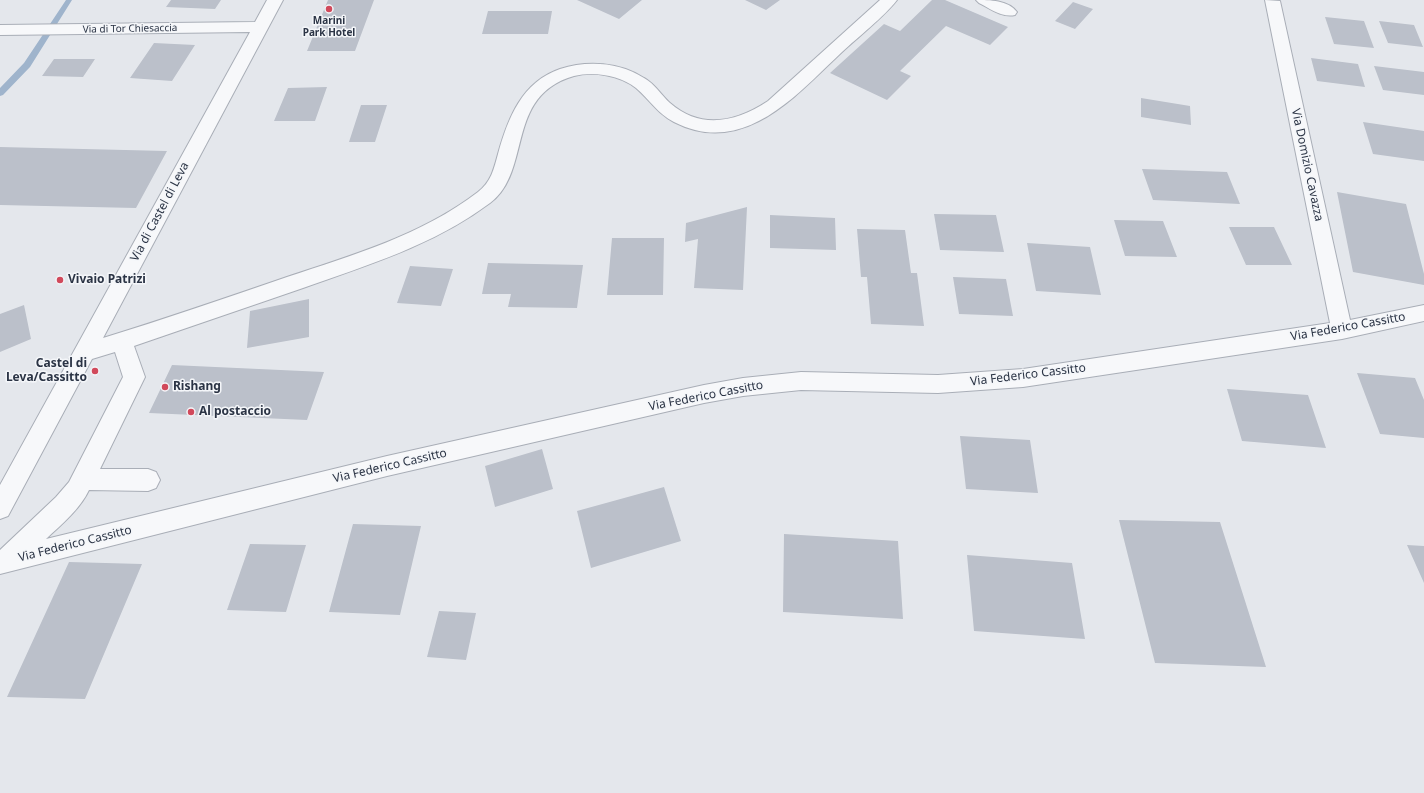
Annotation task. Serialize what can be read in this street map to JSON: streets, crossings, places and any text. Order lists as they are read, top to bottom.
{
  "streets": {
    "street": [
      "Via di Tor Chiesaccia",
      "Via Domizio Cavazza",
      "Via di Castel di Leva",
      "Via Federico Cassitto"
    ]
  },
  "crossings": [
    ["Via di Tor Chiesaccia", "Via di Castel di Leva"],
    ["Via Domizio Cavazza", "Via Federico Cassitto"]
  ],
  "places": [
    "Marini Park Hotel",
    "Vivaio Patrizi",
    "Castel di Leva/Cassitto",
    "Rishang",
    "Al postaccio"
  ]
}
